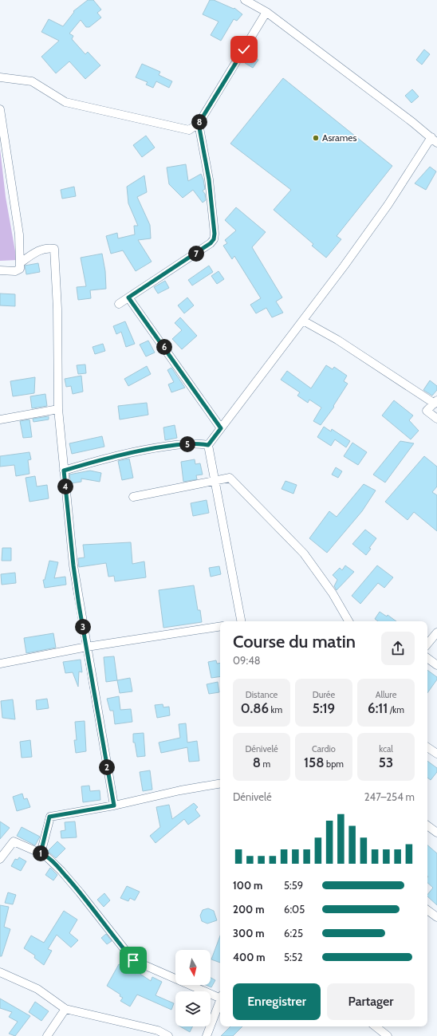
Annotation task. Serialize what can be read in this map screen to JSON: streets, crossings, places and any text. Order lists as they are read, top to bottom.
{
  "places": ["Asrames"],
  "north": "bottom",
  "page": {
    "pins": [
      "8",
      "7",
      "6",
      "5",
      "4",
      "3",
      "2",
      "1"
    ],
    "heading": ["Course du matin", "09:48"],
    "stats": [
      ["Distance", "0.86 km"],
      ["Durée", "5:19"],
      ["Allure", "6:11 /km"],
      ["Dénivelé", "8 m"],
      ["Cardio", "158 bpm"],
      ["kcal", "53"]
    ],
    "chart": ["Dénivelé", "247–254 m"],
    "list": [
      {
        "name": "100 m",
        "note": "5:59"
      },
      {
        "name": "200 m",
        "note": "6:05"
      },
      {
        "name": "300 m",
        "note": "6:25"
      },
      {
        "name": "400 m",
        "note": "5:52"
      }
    ],
    "buttons": ["Enregistrer", "Partager"]
  }
}
